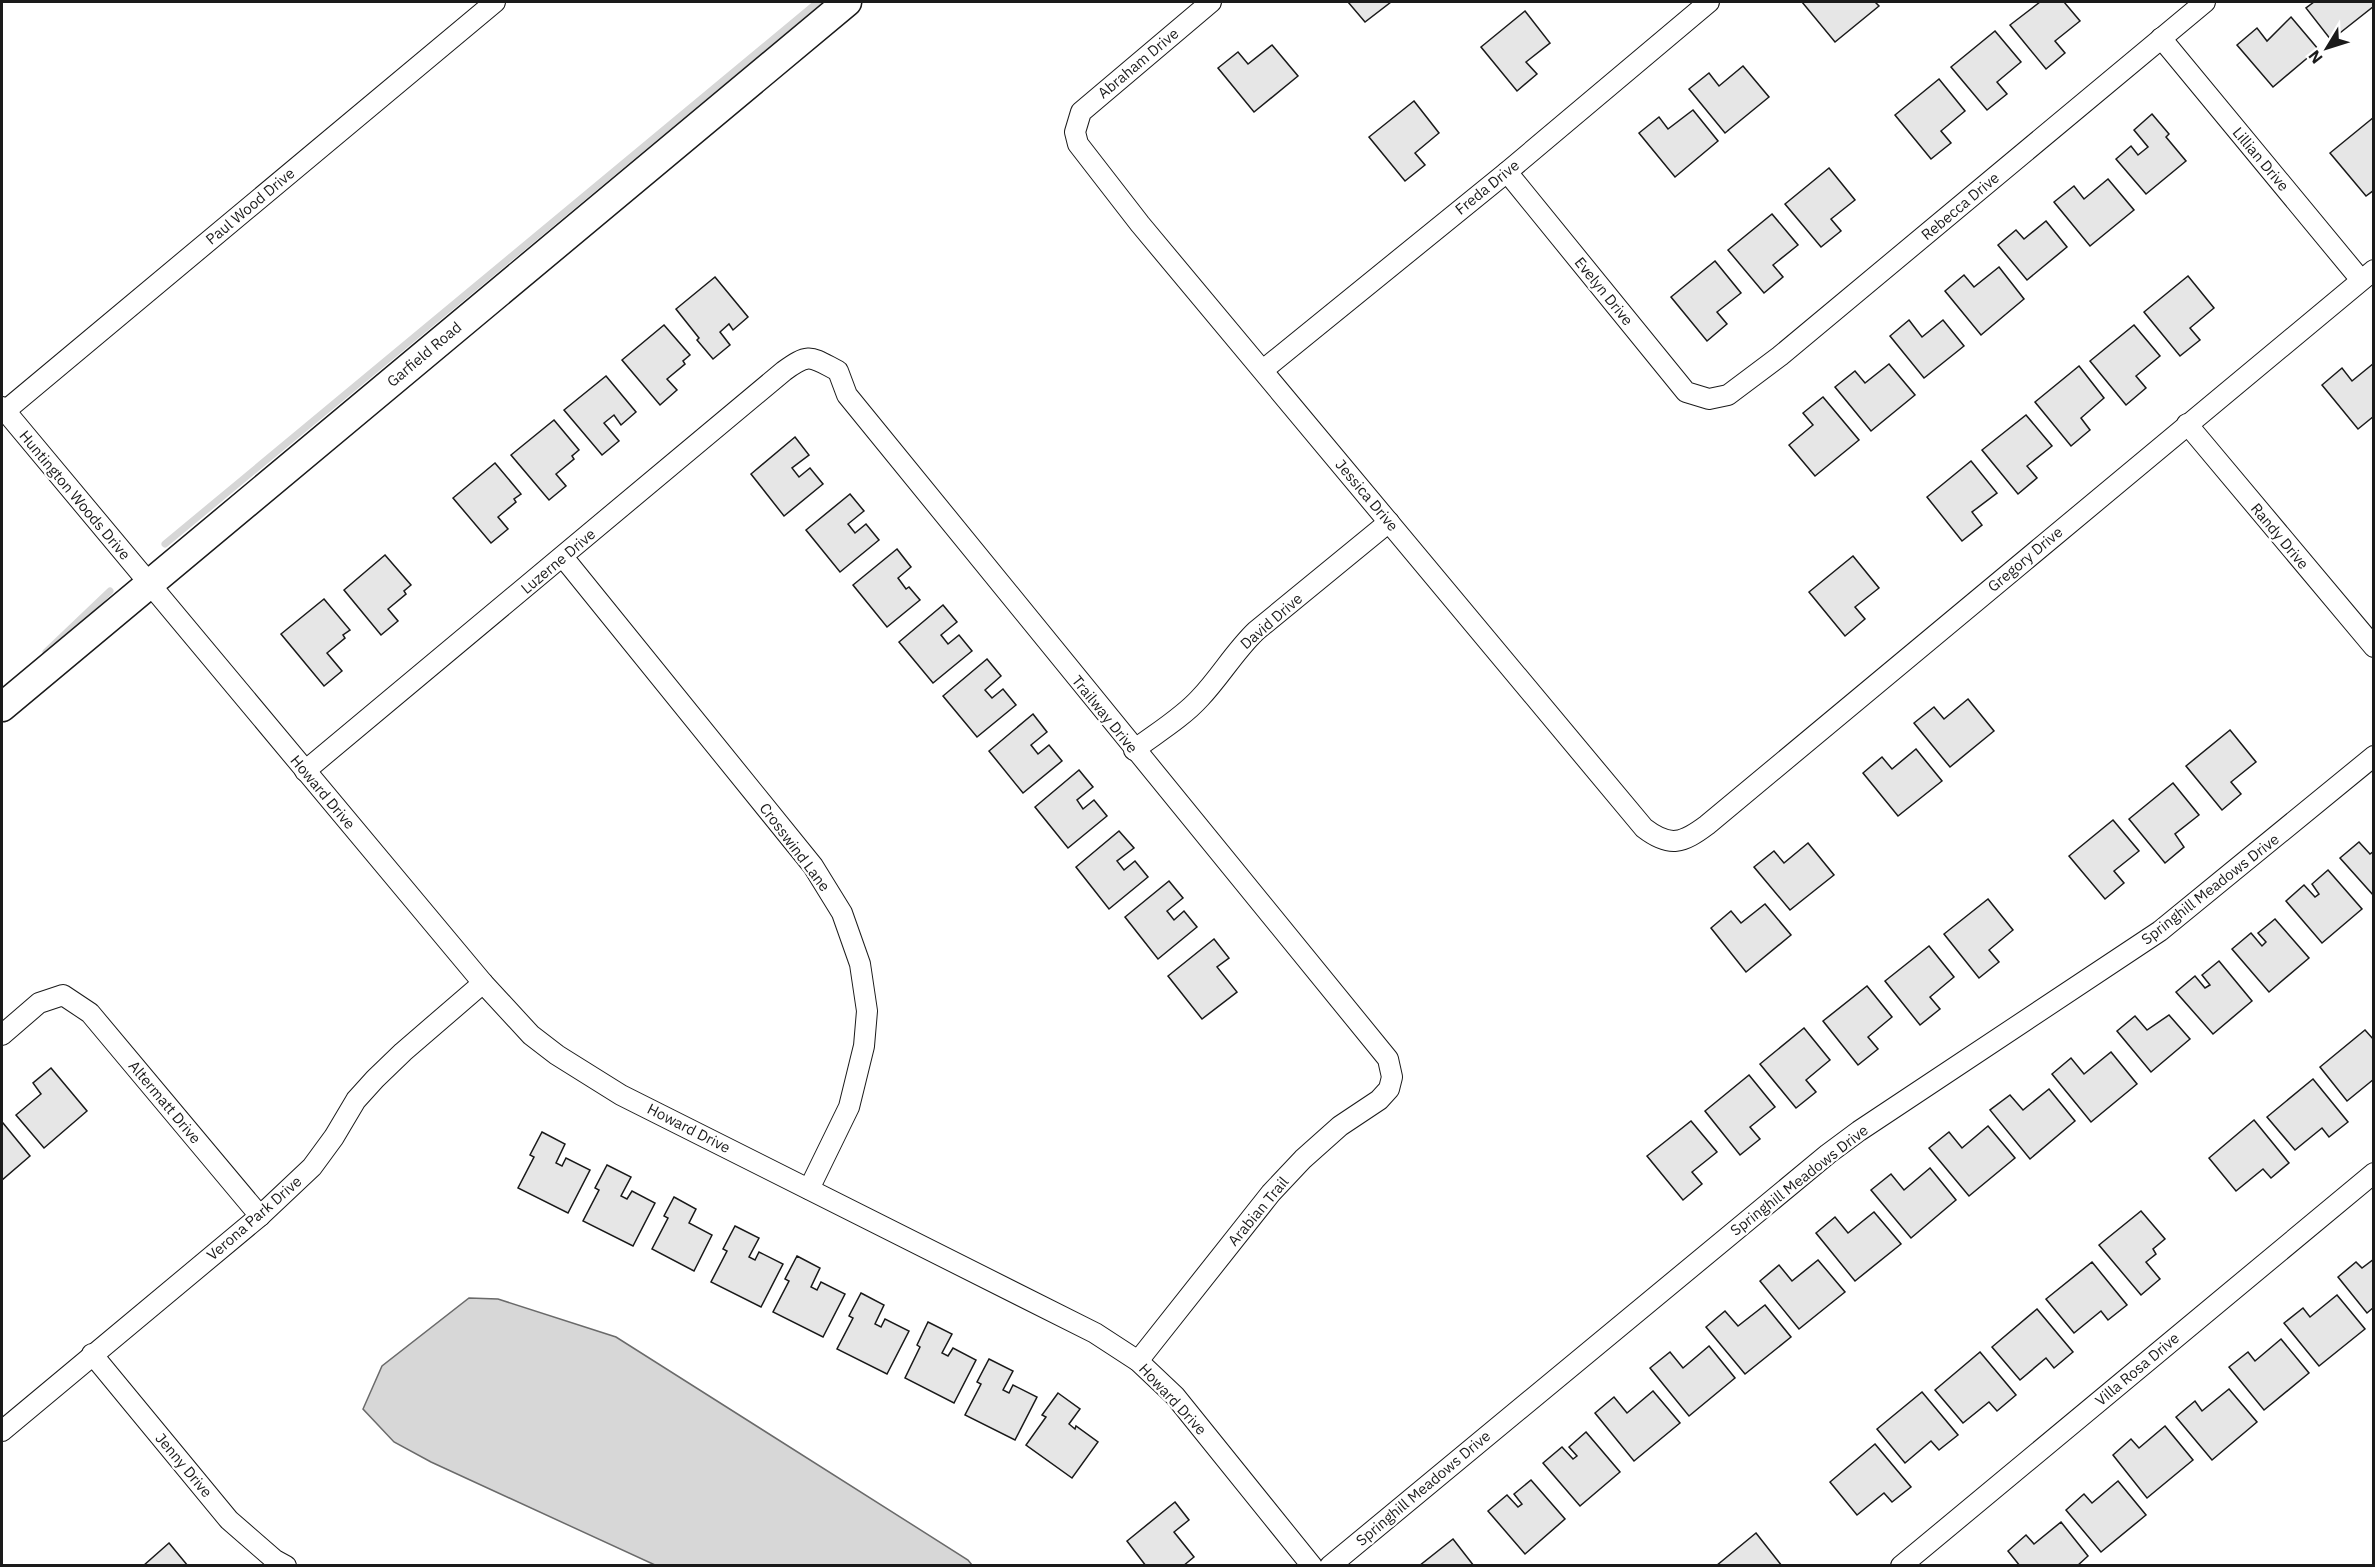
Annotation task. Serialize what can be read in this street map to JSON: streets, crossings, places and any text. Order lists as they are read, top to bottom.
{
  "streets": {
    "street": [
      "Abraham Drive",
      "Lillian Drive",
      "Freda Drive",
      "Paul Wood Drive",
      "Rebecca Drive",
      "Evelyn Drive",
      "Garfield Road",
      "Huntington Woods Drive",
      "Jessica Drive",
      "Randy Drive",
      "Gregory Drive",
      "Luzerne Drive",
      "David Drive",
      "Trailway Drive",
      "Howard Drive",
      "Crosswind Lane",
      "Springhill Meadows Drive",
      "Altermatt Drive",
      "Arabian Trail",
      "Verona Park Drive",
      "Villa Rosa Drive",
      "Jenny Drive"
    ]
  },
  "crossings": [
    ["Abraham Drive", "Jessica Drive"],
    ["Lillian Drive", "Rebecca Drive"],
    ["Lillian Drive", "Gregory Drive"],
    ["Freda Drive", "Evelyn Drive"],
    ["Freda Drive", "Jessica Drive"],
    ["Paul Wood Drive", "Huntington Woods Drive"],
    ["Rebecca Drive", "Evelyn Drive"],
    ["Garfield Road", "Huntington Woods Drive"],
    ["Garfield Road", "Howard Drive"],
    ["Huntington Woods Drive", "Howard Drive"],
    ["Jessica Drive", "Gregory Drive"],
    ["Jessica Drive", "David Drive"],
    ["Randy Drive", "Gregory Drive"],
    ["Luzerne Drive", "Trailway Drive"],
    ["Luzerne Drive", "Howard Drive"],
    ["Luzerne Drive", "Crosswind Lane"],
    ["David Drive", "Trailway Drive"],
    ["Trailway Drive", "Arabian Trail"],
    ["Howard Drive", "Crosswind Lane"],
    ["Howard Drive", "Arabian Trail"],
    ["Howard Drive", "Verona Park Drive"],
    ["Altermatt Drive", "Verona Park Drive"],
    ["Verona Park Drive", "Jenny Drive"]
  ],
  "north": "bottom left"
}
